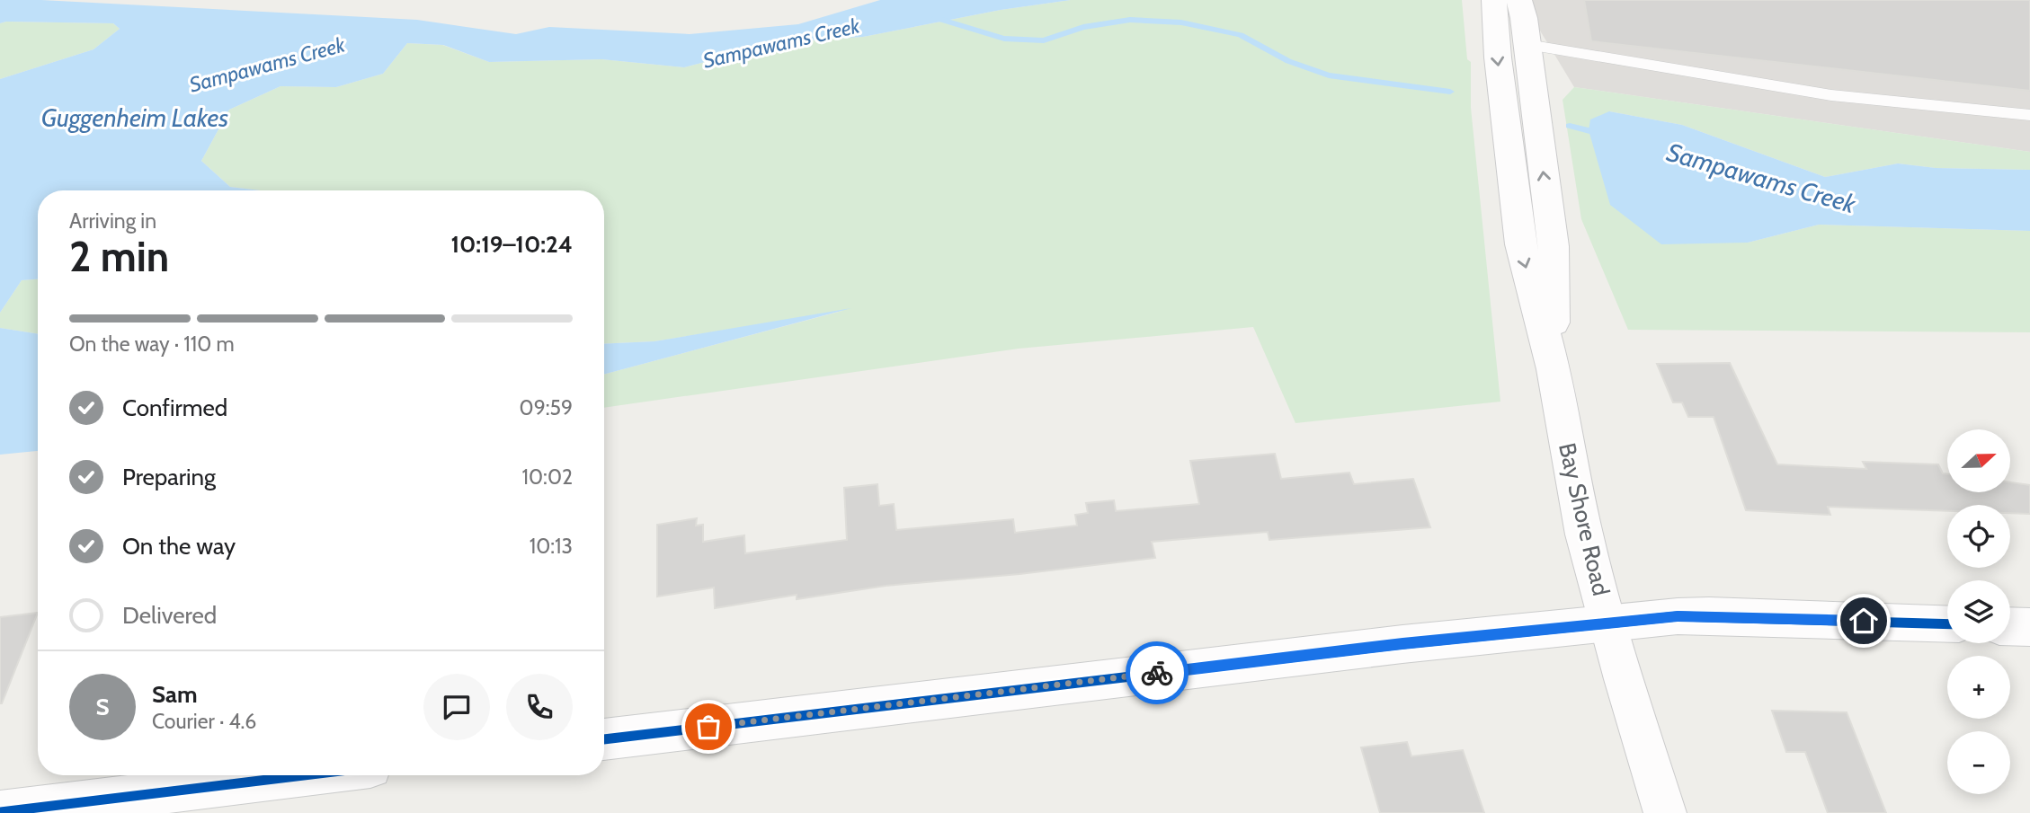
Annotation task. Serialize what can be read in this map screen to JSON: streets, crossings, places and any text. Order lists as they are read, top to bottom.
{
  "streets": {
    "main road": ["Bay Shore Road"]
  },
  "water": ["Sampawams Creek", "Guggenheim Lakes"],
  "north": "right",
  "page": {
    "heading": ["2 min", "Arriving in", "10:19–10:24"],
    "panel": ["Sam", "Courier · 4.6"],
    "bar": "On the way · 110 m",
    "list": [
      ["Confirmed", "09:59"],
      ["Preparing", "10:02"],
      ["On the way", "10:13"],
      "Delivered"
    ],
    "map_buttons": ["+", "−"],
    "round": "S"
  }
}
